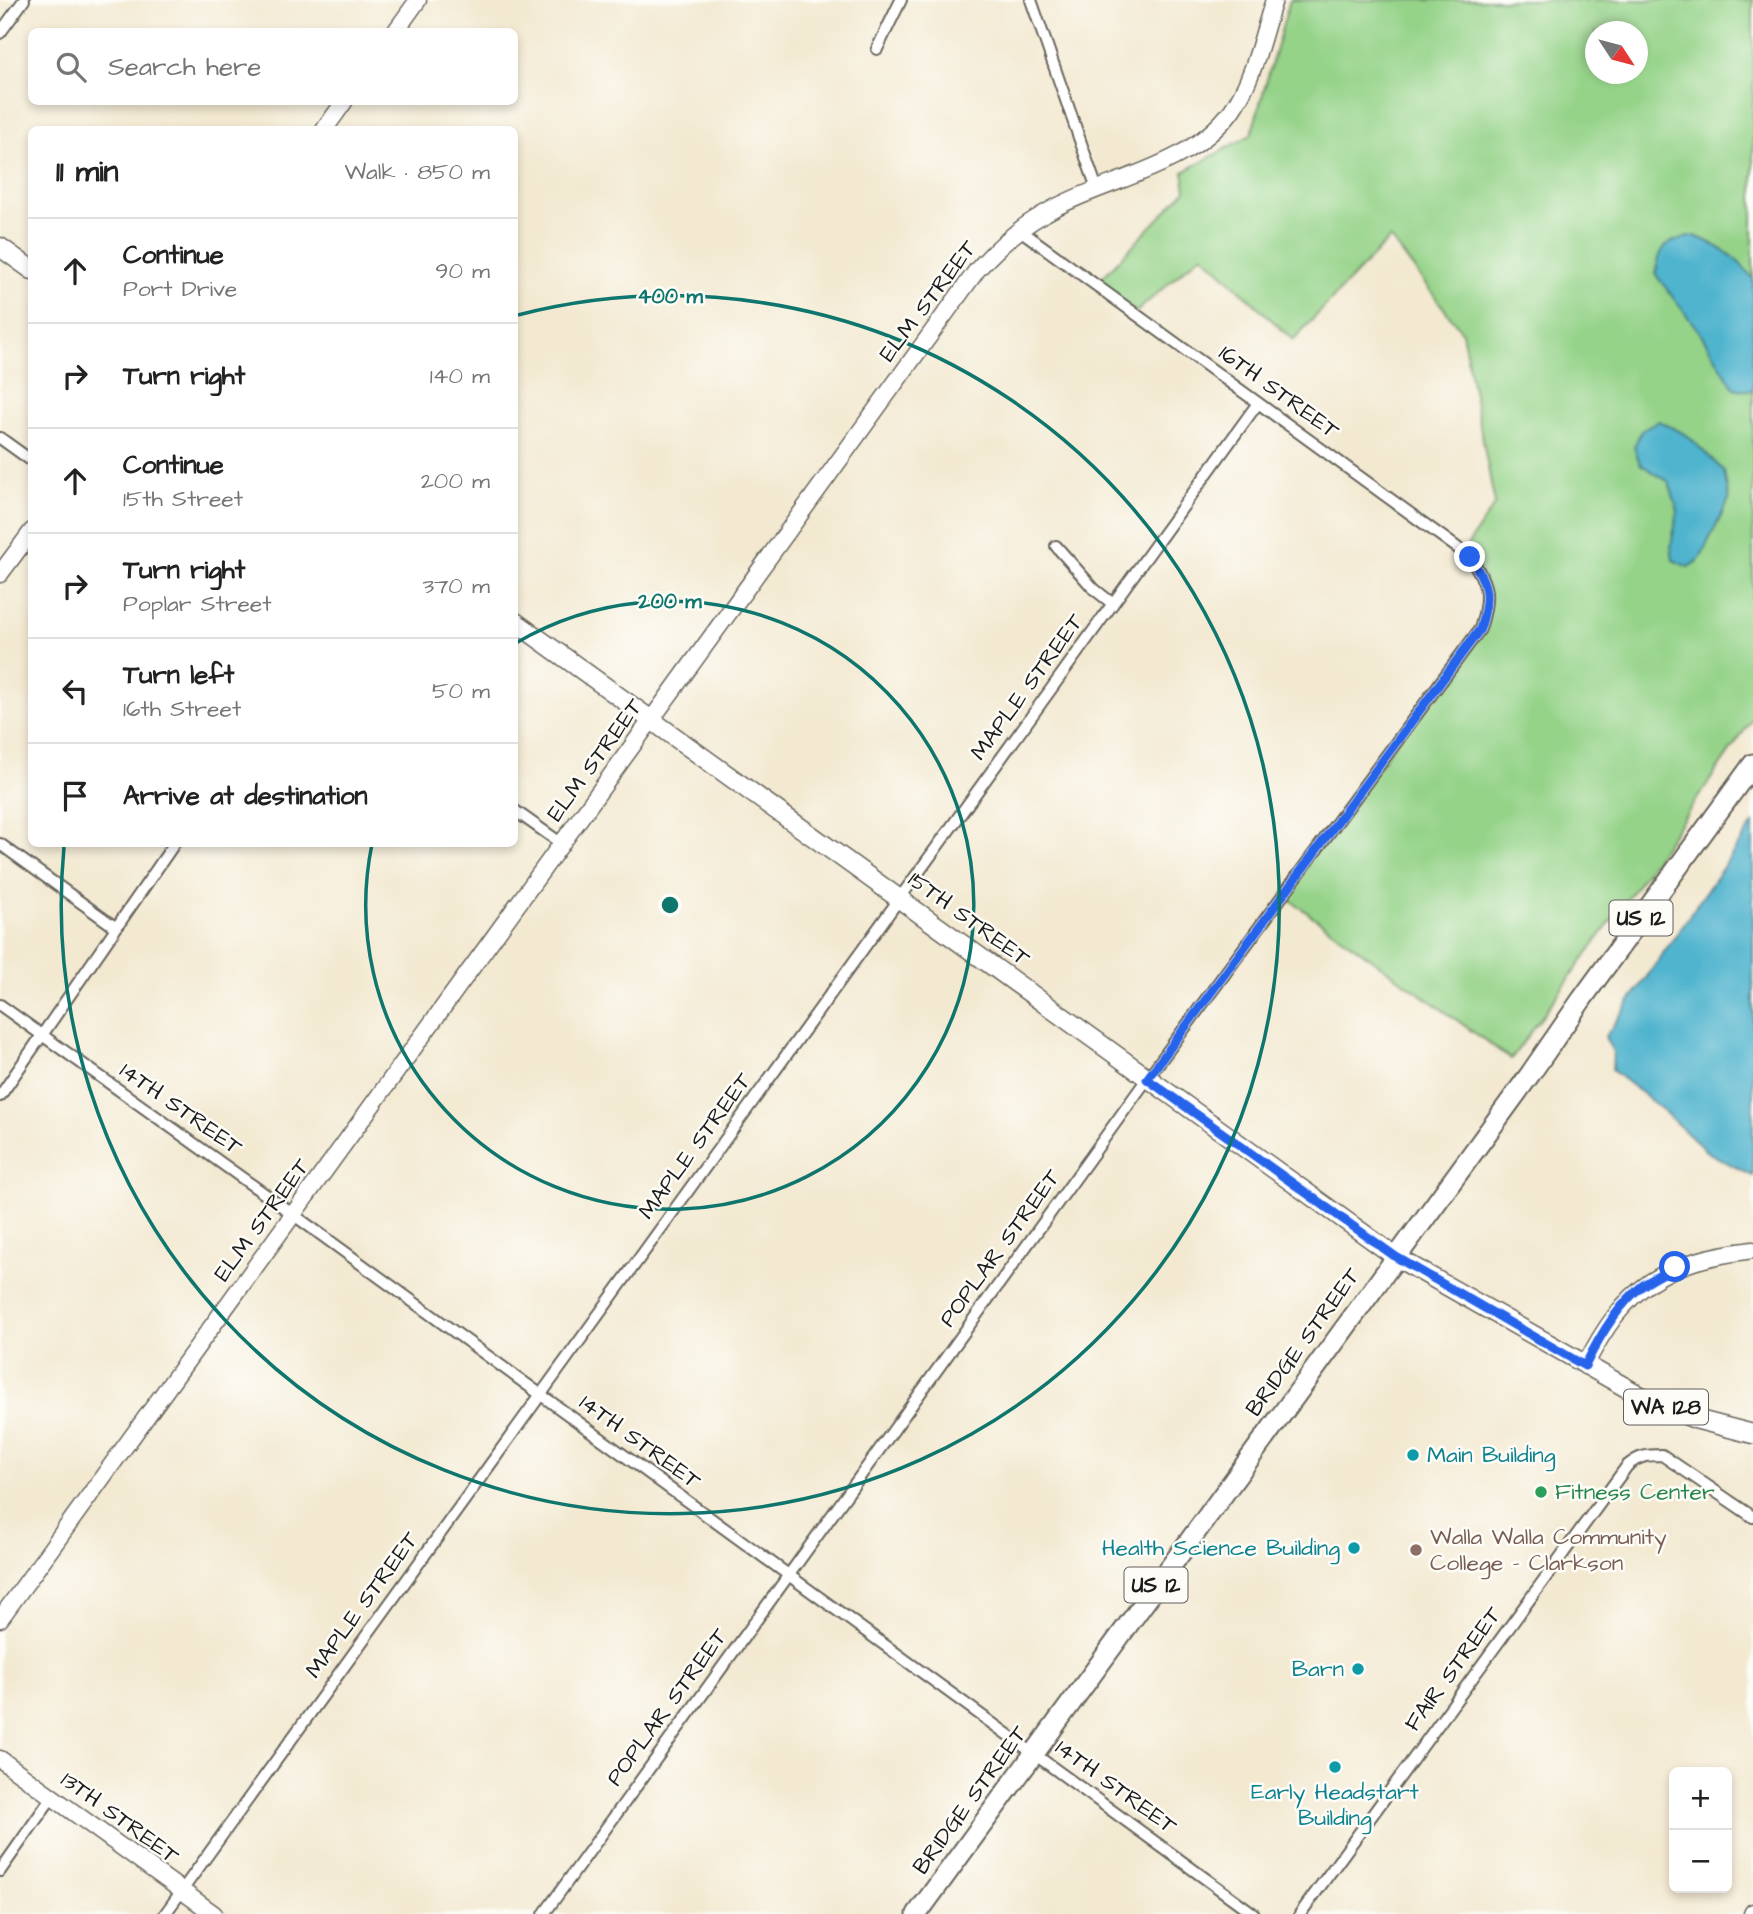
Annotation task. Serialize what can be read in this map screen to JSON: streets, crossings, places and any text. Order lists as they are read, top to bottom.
{
  "streets": {
    "highway": ["US 12", "BRIDGE STREET"],
    "main road": [
      "ELM STREET",
      "15TH STREET",
      "WA 128",
      "13TH STREET"
    ],
    "street": [
      "16TH STREET",
      "MAPLE STREET",
      "14TH STREET",
      "POPLAR STREET",
      "FAIR STREET"
    ]
  },
  "crossings": [
    ["ELM STREET", "16TH STREET"],
    ["ELM STREET", "15TH STREET"],
    ["ELM STREET", "14TH STREET"],
    ["16TH STREET", "MAPLE STREET"],
    ["16TH STREET", "POPLAR STREET"],
    ["MAPLE STREET", "15TH STREET"],
    ["MAPLE STREET", "14TH STREET"],
    ["MAPLE STREET", "13TH STREET"],
    ["15TH STREET", "POPLAR STREET"],
    ["15TH STREET", "BRIDGE STREET"],
    ["15TH STREET", "WA 128"],
    ["14TH STREET", "POPLAR STREET"],
    ["14TH STREET", "BRIDGE STREET"],
    ["BRIDGE STREET", "WA 128"]
  ],
  "places": [
    "Main Building",
    "Fitness Center",
    "Health Science Building",
    "Walla Walla Community College - Clarkson",
    "Barn",
    "Early Headstart Building"
  ],
  "north": "bottom right",
  "page": {
    "search": "Search here",
    "heading": ["11 min", "Walk · 850 m"],
    "list": [
      ["Continue", "Port Drive", "90 m"],
      ["Turn right", "140 m"],
      ["Continue", "15th Street", "200 m"],
      ["Turn right", "Poplar Street", "370 m"],
      ["Turn left", "16th Street", "50 m"],
      "Arrive at destination"
    ],
    "map_buttons": ["+", "−"]
  },
  "rings": ["400 m", "200 m"]
}
